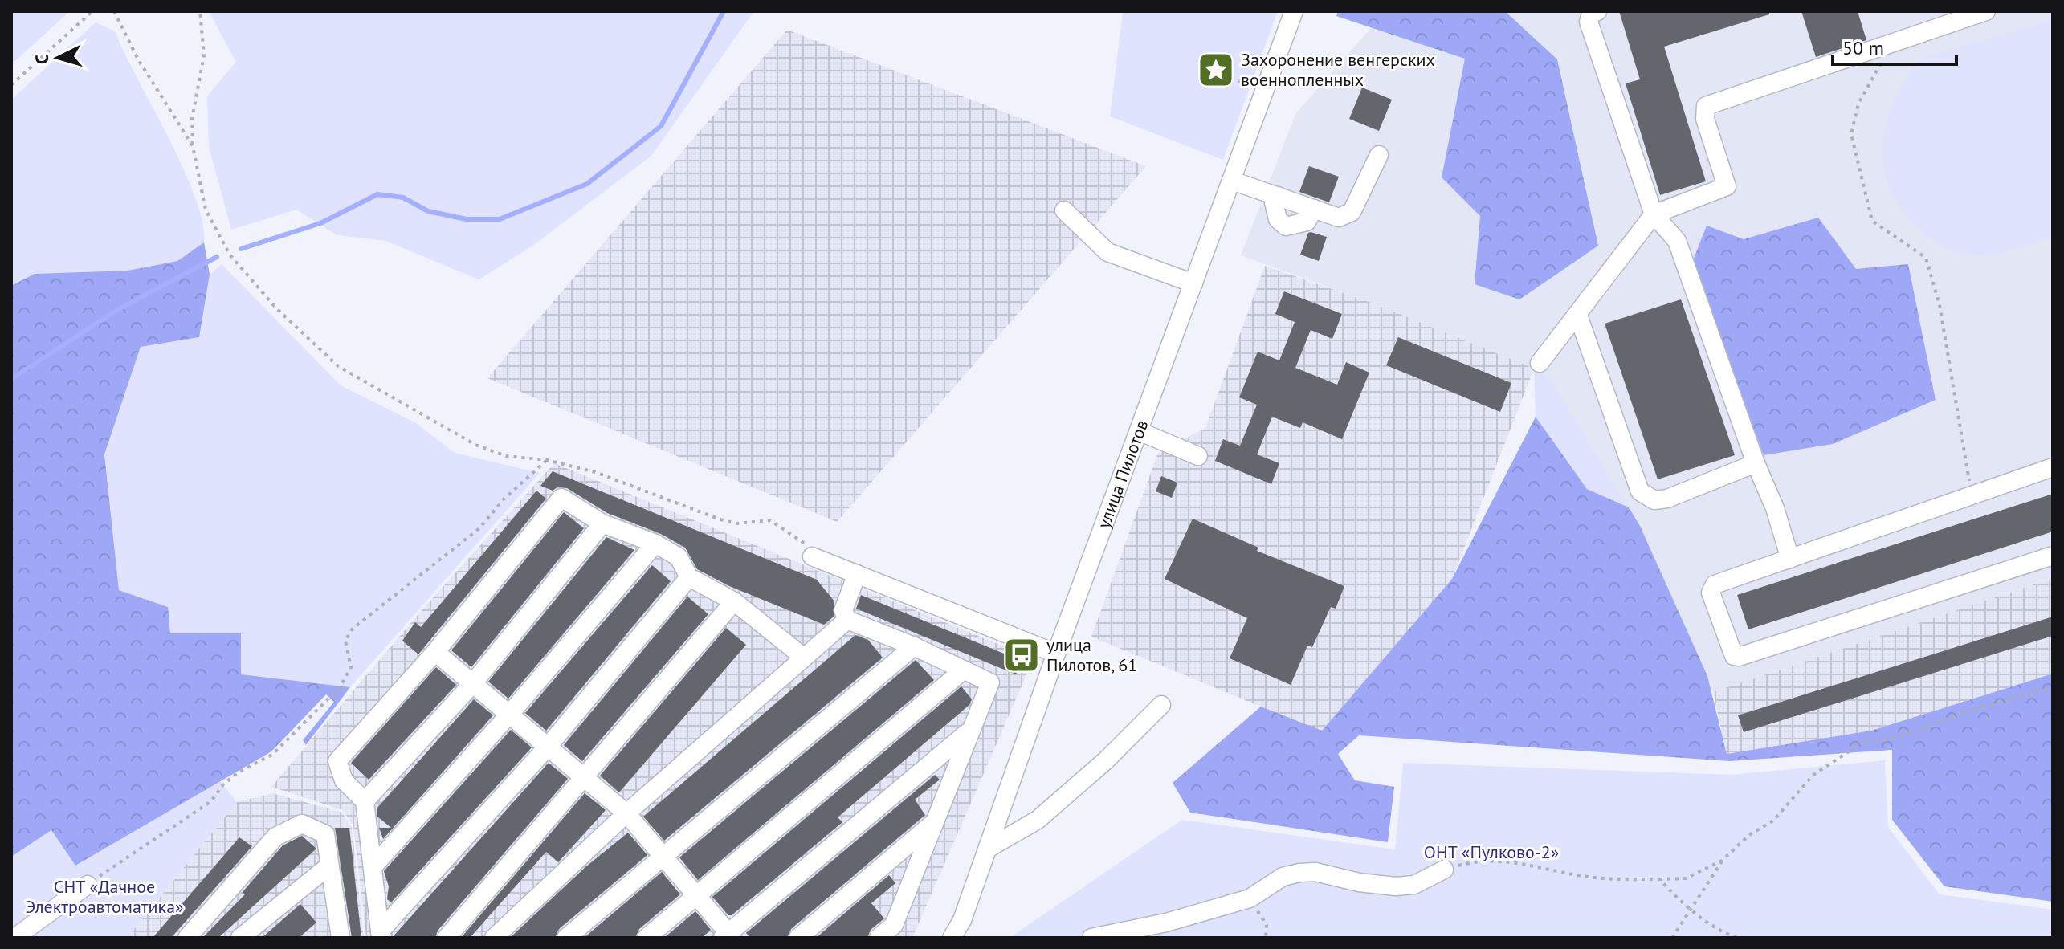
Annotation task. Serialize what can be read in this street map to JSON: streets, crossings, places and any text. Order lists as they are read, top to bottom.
{
  "streets": {
    "street": ["улица Пилотов"]
  },
  "parks": ["ОНТ «Пулково-2»", "СНТ «Дачное Электроавтоматика»"],
  "places": {
    "place": ["Захоронение венгерских военнопленных"],
    "bus stop": ["улица Пилотов, 61"]
  },
  "scale_bar": "50 m",
  "north": "left"
}
